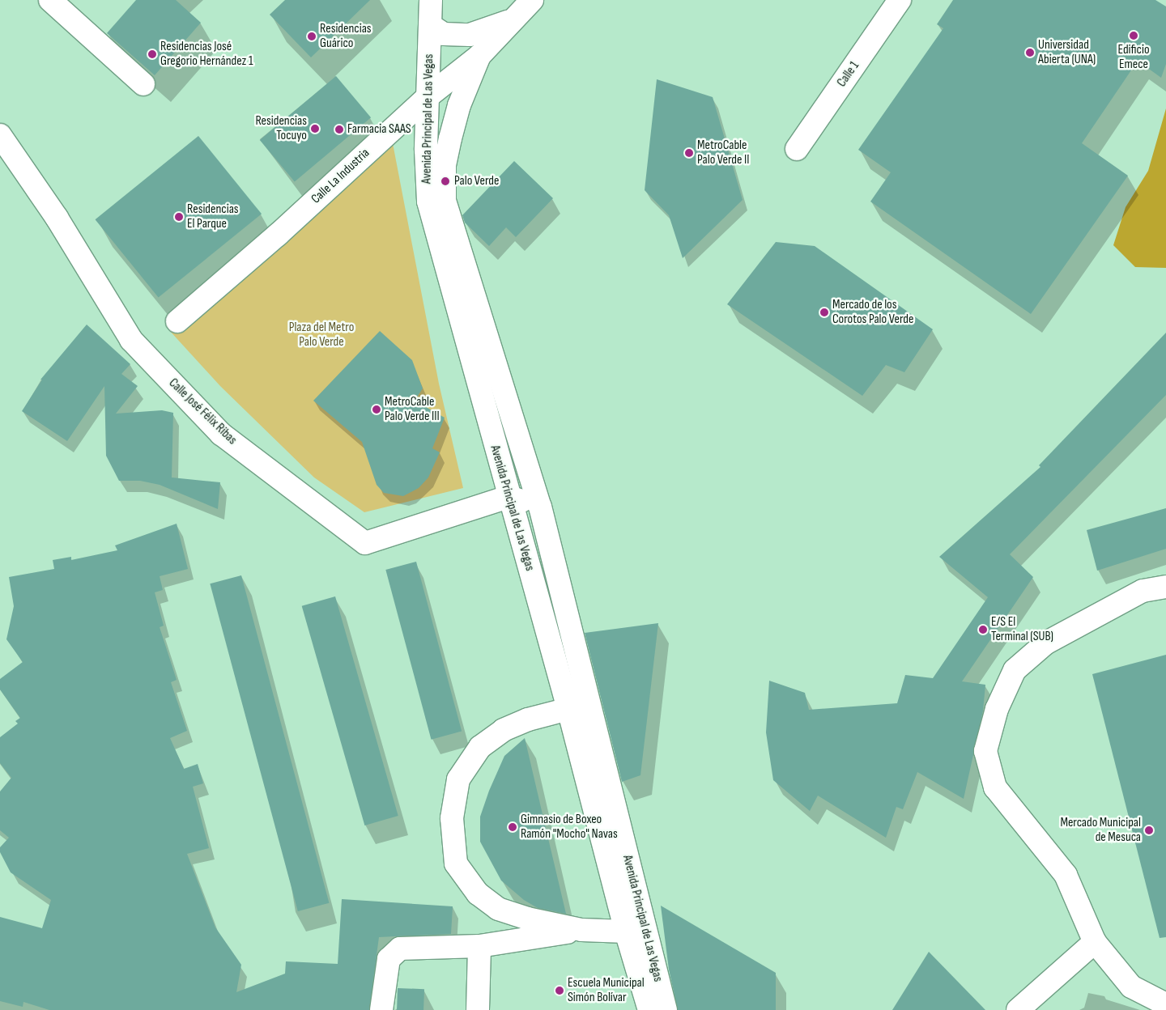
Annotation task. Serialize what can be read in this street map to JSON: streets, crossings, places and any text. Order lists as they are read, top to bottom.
{
  "streets": {
    "street": [
      "Calle 1",
      "Avenida Principal de Las Vegas",
      "Calle La Industria",
      "Calle José Félix Ribas"
    ]
  },
  "crossings": [
    ["Avenida Principal de Las Vegas", "Calle La Industria"],
    ["Avenida Principal de Las Vegas", "Calle José Félix Ribas"]
  ],
  "parks": ["Plaza del Metro Palo Verde"],
  "places": [
    "Edificio Emece",
    "Residencias Guárico",
    "Universidad Abierta (UNA)",
    "Residencias José Gregorio Hernández 1",
    "Residencias Tocuyo",
    "Farmacia SAAS",
    "MetroCable Palo Verde II",
    "Palo Verde",
    "Residencias El Parque",
    "Mercado de los Corotos Palo Verde",
    "MetroCable Palo Verde III",
    "E/S El Terminal (SUB)",
    "Gimnasio de Boxeo Ramón \"Mocho\" Navas",
    "Mercado Municipal de Mesuca",
    "Escuela Municipal Simón Bolívar"
  ]
}
